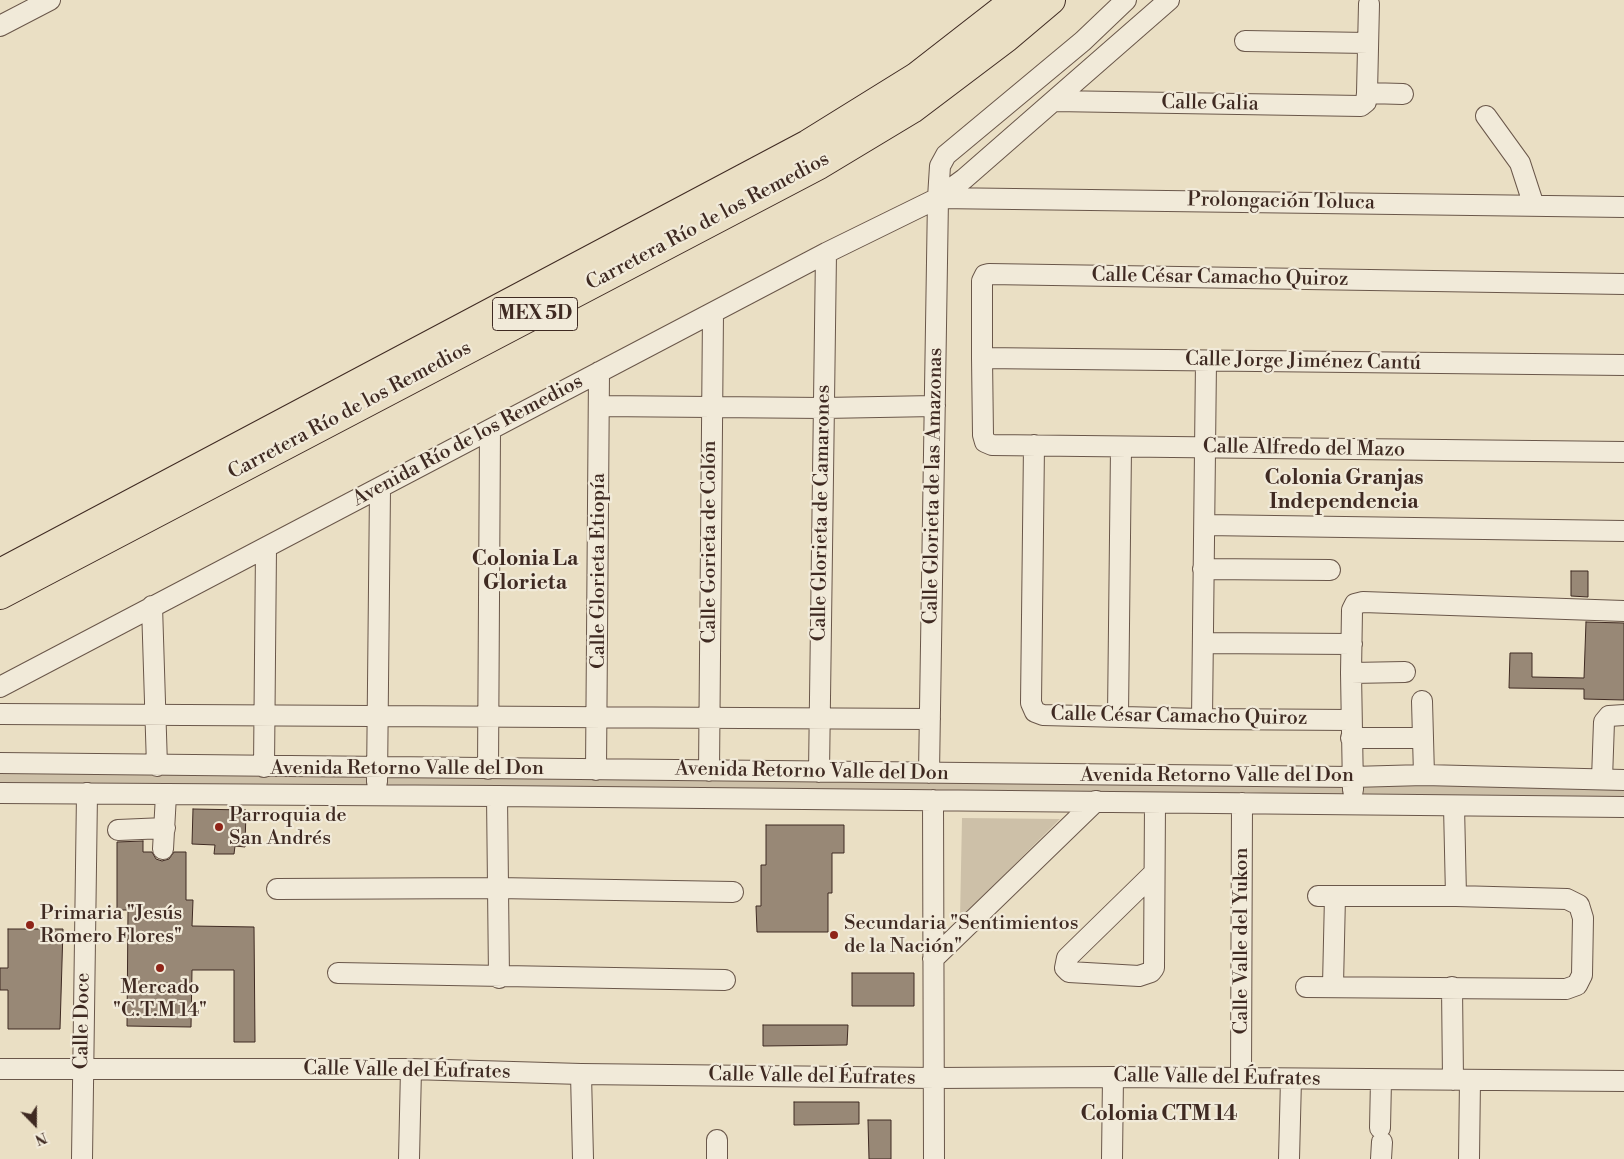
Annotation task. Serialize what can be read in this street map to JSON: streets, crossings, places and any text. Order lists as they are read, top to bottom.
{
  "streets": {
    "highway": ["Carretera Río de los Remedios", "MEX 5D"],
    "street": [
      "Calle Galia",
      "Prolongación Toluca",
      "Calle César Camacho Quiroz",
      "Calle Jorge Jiménez Cantú",
      "Avenida Río de los Remedios",
      "Calle Alfredo del Mazo",
      "Calle Glorieta de las Amazonas",
      "Calle Glorieta de Camarones",
      "Calle Gorieta de Colón",
      "Calle Glorieta Etiopía",
      "Avenida Retorno Valle del Don",
      "Calle Valle del Yukon",
      "Calle Doce",
      "Calle Valle del Éufrates"
    ]
  },
  "crossings": [
    ["Calle Galia", "Avenida Río de los Remedios"],
    ["Prolongación Toluca", "Avenida Río de los Remedios"],
    ["Prolongación Toluca", "Calle Glorieta de las Amazonas"],
    ["Calle César Camacho Quiroz", "Calle Jorge Jiménez Cantú"],
    ["Calle César Camacho Quiroz", "Calle Alfredo del Mazo"],
    ["Avenida Río de los Remedios", "Calle Glorieta de las Amazonas"],
    ["Avenida Río de los Remedios", "Calle Glorieta de Camarones"],
    ["Avenida Río de los Remedios", "Calle Gorieta de Colón"],
    ["Avenida Río de los Remedios", "Calle Glorieta Etiopía"],
    ["Calle Glorieta de las Amazonas", "Avenida Retorno Valle del Don"],
    ["Calle Glorieta de Camarones", "Avenida Retorno Valle del Don"],
    ["Calle Gorieta de Colón", "Avenida Retorno Valle del Don"],
    ["Calle Glorieta Etiopía", "Avenida Retorno Valle del Don"],
    ["Avenida Retorno Valle del Don", "Calle Valle del Yukon"],
    ["Avenida Retorno Valle del Don", "Calle Doce"],
    ["Calle Valle del Yukon", "Calle Valle del Éufrates"],
    ["Calle Doce", "Calle Valle del Éufrates"]
  ],
  "districts": ["Colonia Granjas Independencia", "Colonia La Glorieta", "Colonia CTM 14"],
  "places": [
    "Parroquia de San Andrés",
    "Primaria \"Jesús Romero Flores\"",
    "Secundaria \"Sentimientos de la Nación\"",
    "Mercado \"C.T.M 14\""
  ],
  "north": "bottom"
}
